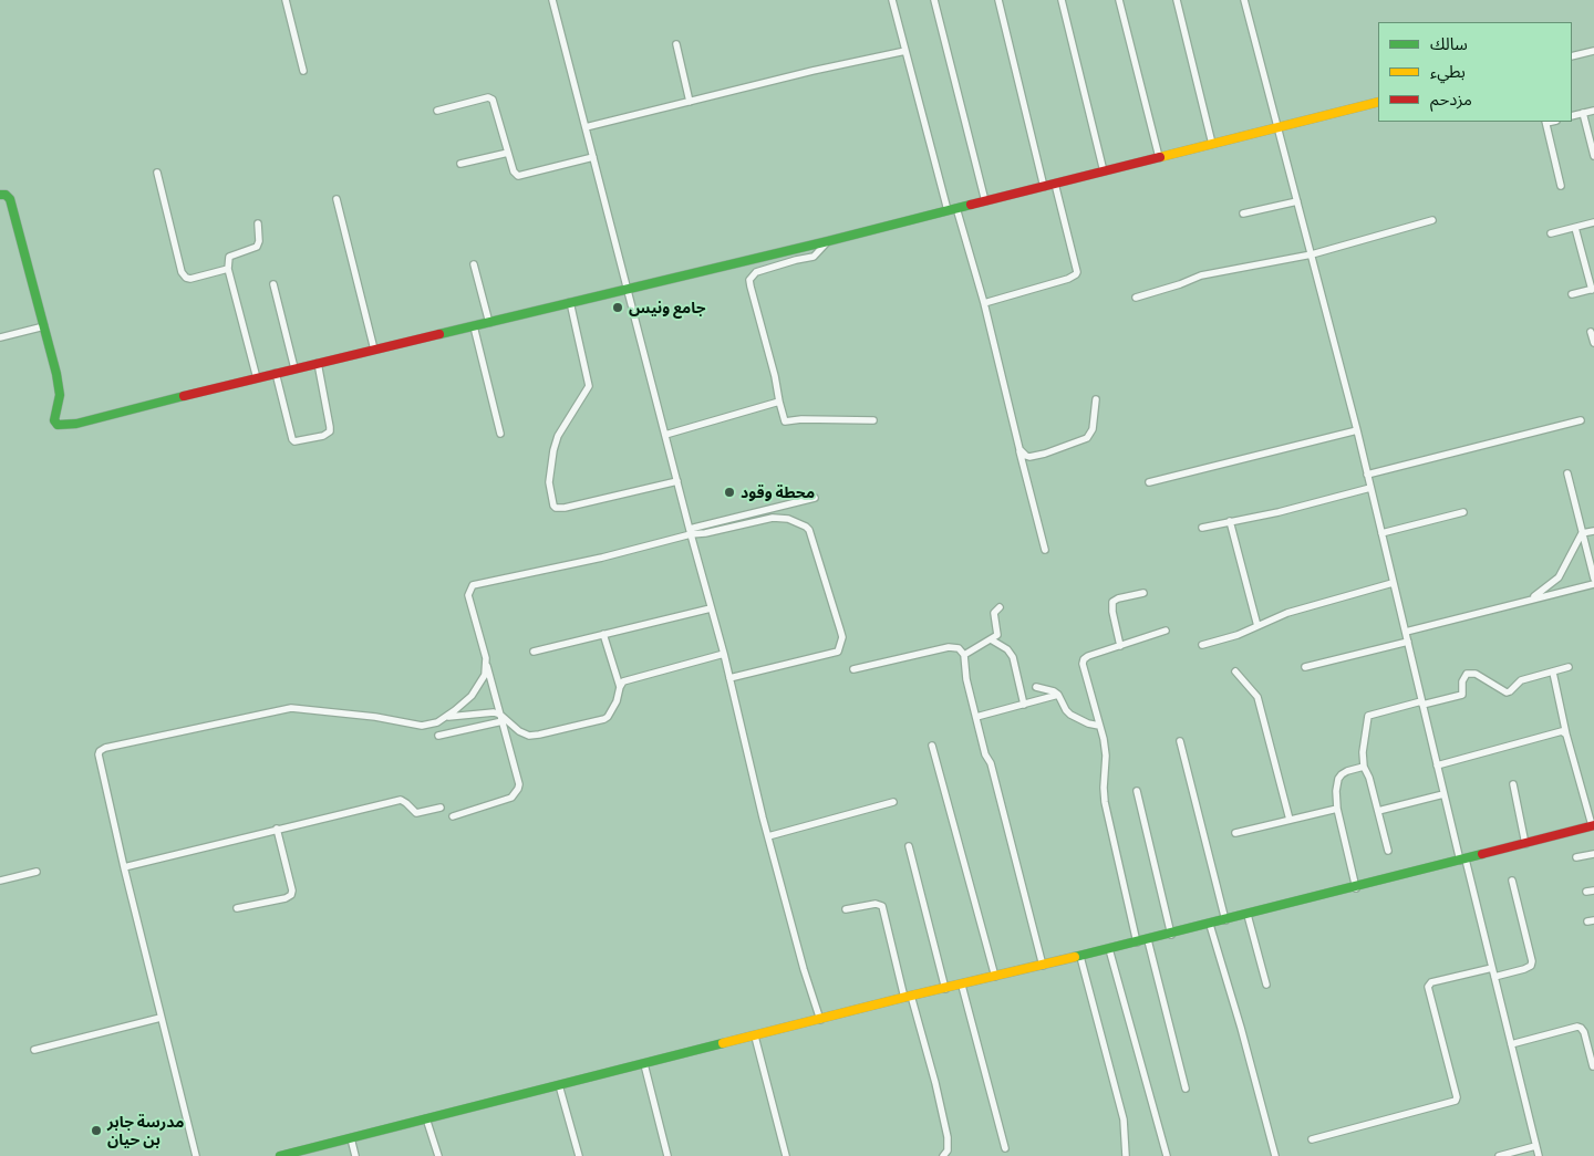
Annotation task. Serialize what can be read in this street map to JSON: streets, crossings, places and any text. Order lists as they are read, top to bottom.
{
  "places": ["جامع ونيس", "محطة وقود", "مدرسة جابر بن حيان"],
  "legend": ["سالك", "بطيء", "مزدحم"]
}
